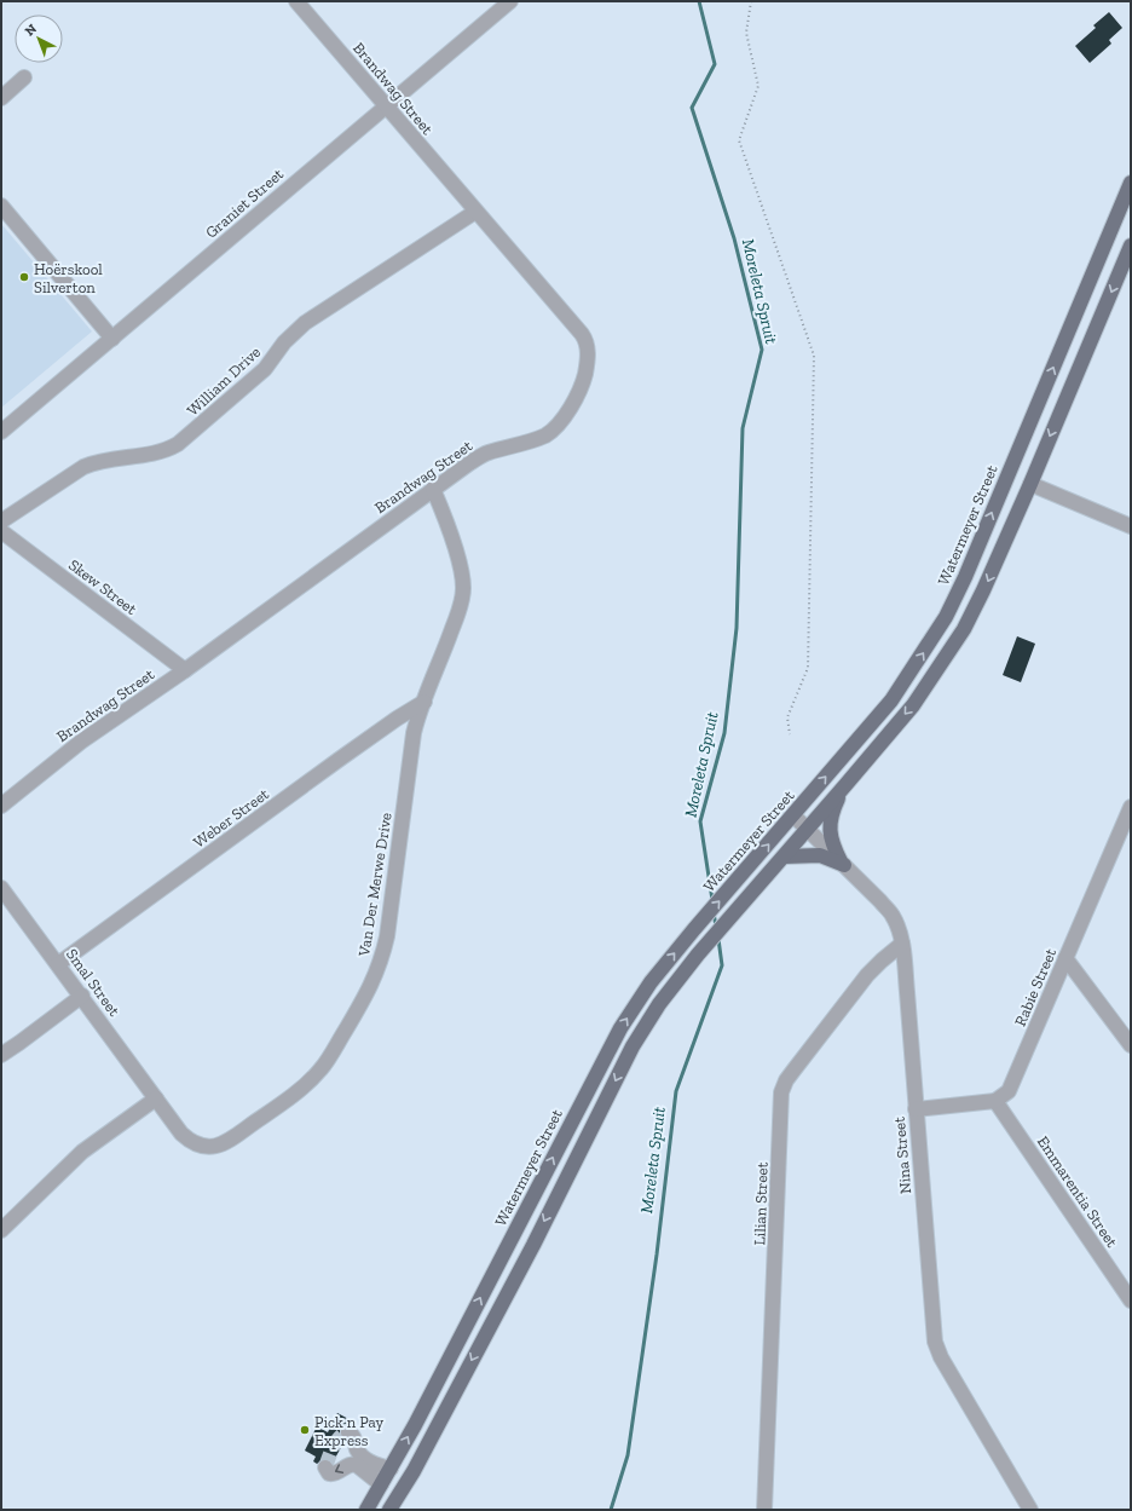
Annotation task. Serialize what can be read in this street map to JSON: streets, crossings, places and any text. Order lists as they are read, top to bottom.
{
  "streets": {
    "main road": ["Watermeyer Street"],
    "street": [
      "Brandwag Street",
      "Graniet Street",
      "William Drive",
      "Skew Street",
      "Weber Street",
      "Van Der Merwe Drive",
      "Smal Street",
      "Rabie Street",
      "Nina Street",
      "Emmarentia Street",
      "Lilian Street"
    ]
  },
  "crossings": [
    ["Brandwag Street", "Graniet Street"],
    ["Brandwag Street", "William Drive"],
    ["Brandwag Street", "Skew Street"],
    ["Brandwag Street", "Van Der Merwe Drive"],
    ["Watermeyer Street", "Nina Street"],
    ["Weber Street", "Van Der Merwe Drive"],
    ["Weber Street", "Smal Street"],
    ["Van Der Merwe Drive", "Smal Street"],
    ["Rabie Street", "Emmarentia Street"],
    ["Nina Street", "Lilian Street"]
  ],
  "water": ["Moreleta Spruit"],
  "places": ["Hoërskool Silverton", "Pick n Pay Express"],
  "north": "top left"
}
